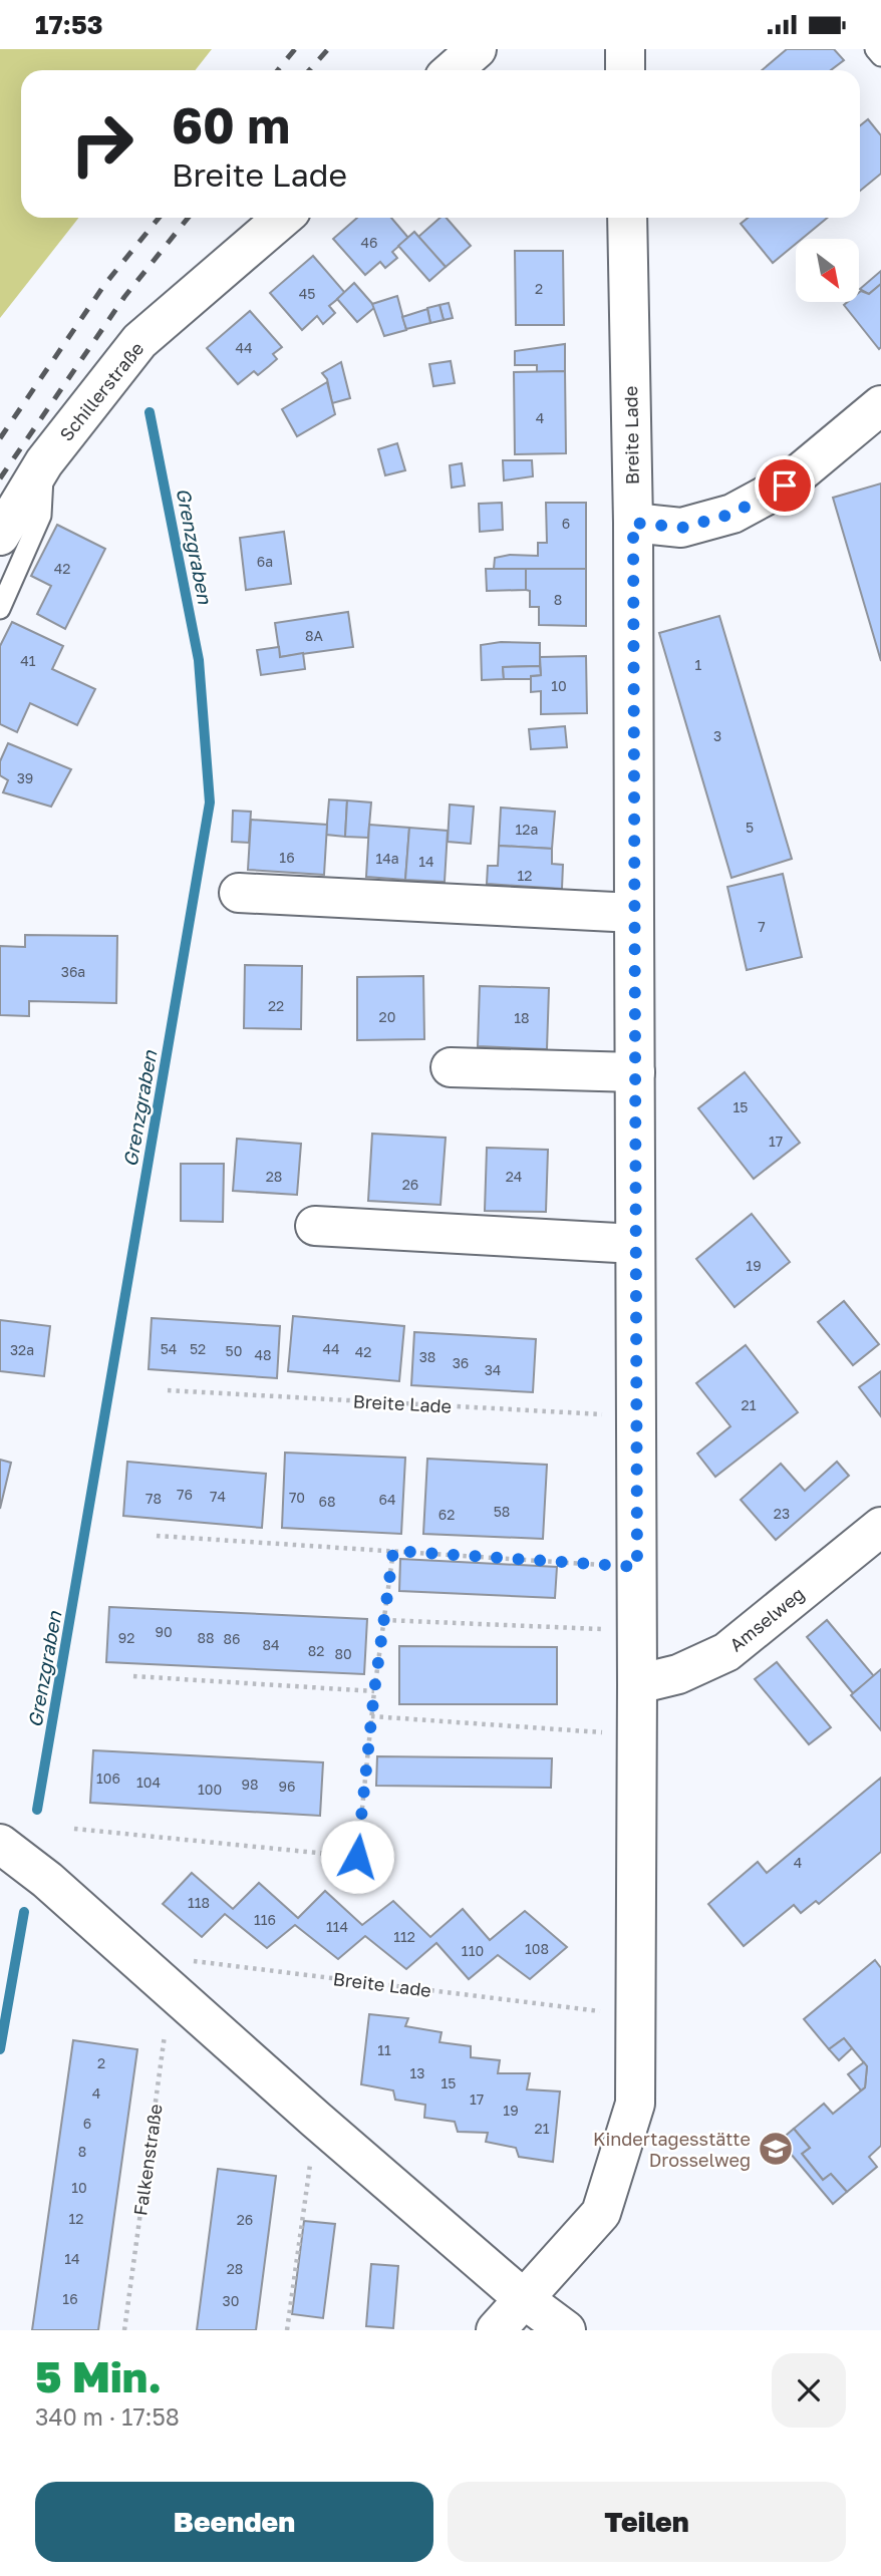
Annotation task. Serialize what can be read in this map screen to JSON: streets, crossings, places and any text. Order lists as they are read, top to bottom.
{
  "streets": {
    "street": ["Schillerstraße", "Breite Lade", "Amselweg"],
    "path": ["Falkenstraße"]
  },
  "crossings": [
    ["Breite Lade", "Amselweg"],
    ["Breite Lade", "Falkenstraße"]
  ],
  "water": ["Grenzgraben"],
  "places": {
    "school or university": ["Kindertagesstätte Drosselweg"]
  },
  "house_numbers": [
    "46",
    "2",
    "45",
    "44",
    "4",
    "6",
    "6a",
    "42",
    "8",
    "8A",
    "41",
    "1",
    "10",
    "3",
    "39",
    "5",
    "12a",
    "16",
    "14a",
    "14",
    "12",
    "7",
    "36a",
    "22",
    "20",
    "18",
    "15",
    "17",
    "28",
    "24",
    "26",
    "19",
    "54",
    "52",
    "44",
    "32a",
    "50",
    "42",
    "48",
    "38",
    "36",
    "34",
    "21",
    "76",
    "74",
    "70",
    "78",
    "64",
    "68",
    "58",
    "23",
    "62",
    "90",
    "92",
    "88",
    "86",
    "84",
    "82",
    "80",
    "106",
    "104",
    "98",
    "96",
    "100",
    "4",
    "118",
    "116",
    "114",
    "112",
    "108",
    "110",
    "11",
    "2",
    "13",
    "15",
    "4",
    "17",
    "19",
    "6",
    "21",
    "8",
    "10",
    "12",
    "26",
    "14",
    "28",
    "16",
    "30"
  ],
  "north": "bottom right",
  "page": {
    "status": "17:53",
    "turn": ["60 m", "Breite Lade"],
    "heading": ["5 Min.", "340 m · 17:58"],
    "buttons": ["Beenden", "Teilen"]
  }
}
